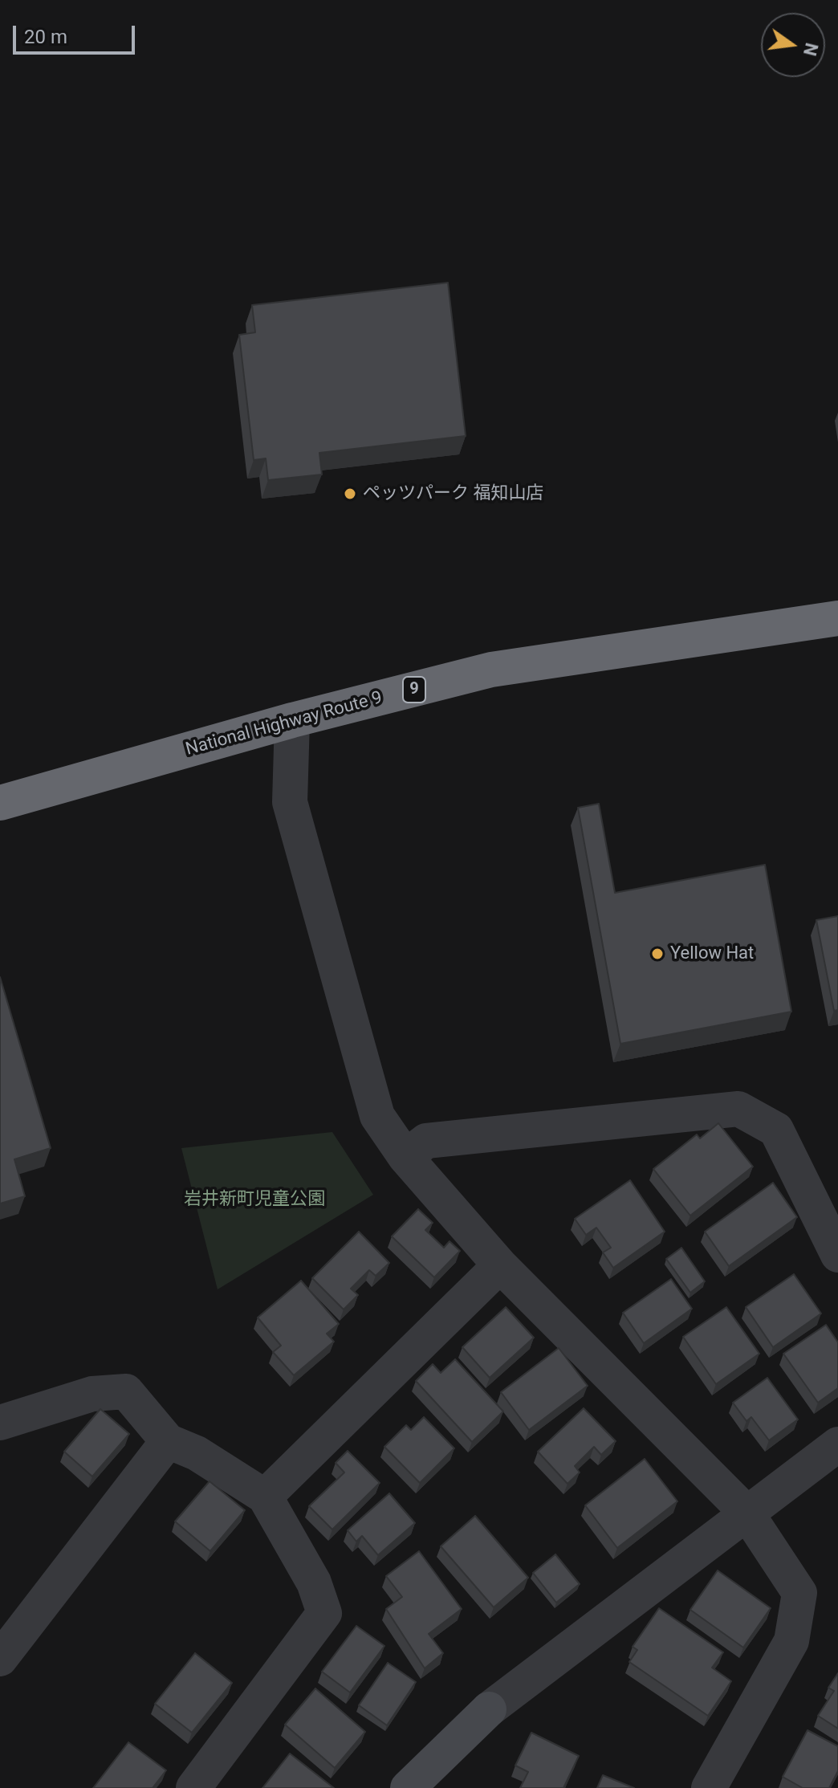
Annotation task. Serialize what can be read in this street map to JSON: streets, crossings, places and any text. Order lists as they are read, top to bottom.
{
  "streets": {
    "highway": ["9", "National Highway Route 9"]
  },
  "parks": ["岩井新町児童公園"],
  "places": ["ペッツパーク 福知山店", "Yellow Hat"],
  "scale_bar": "20 m",
  "north": "right"
}
